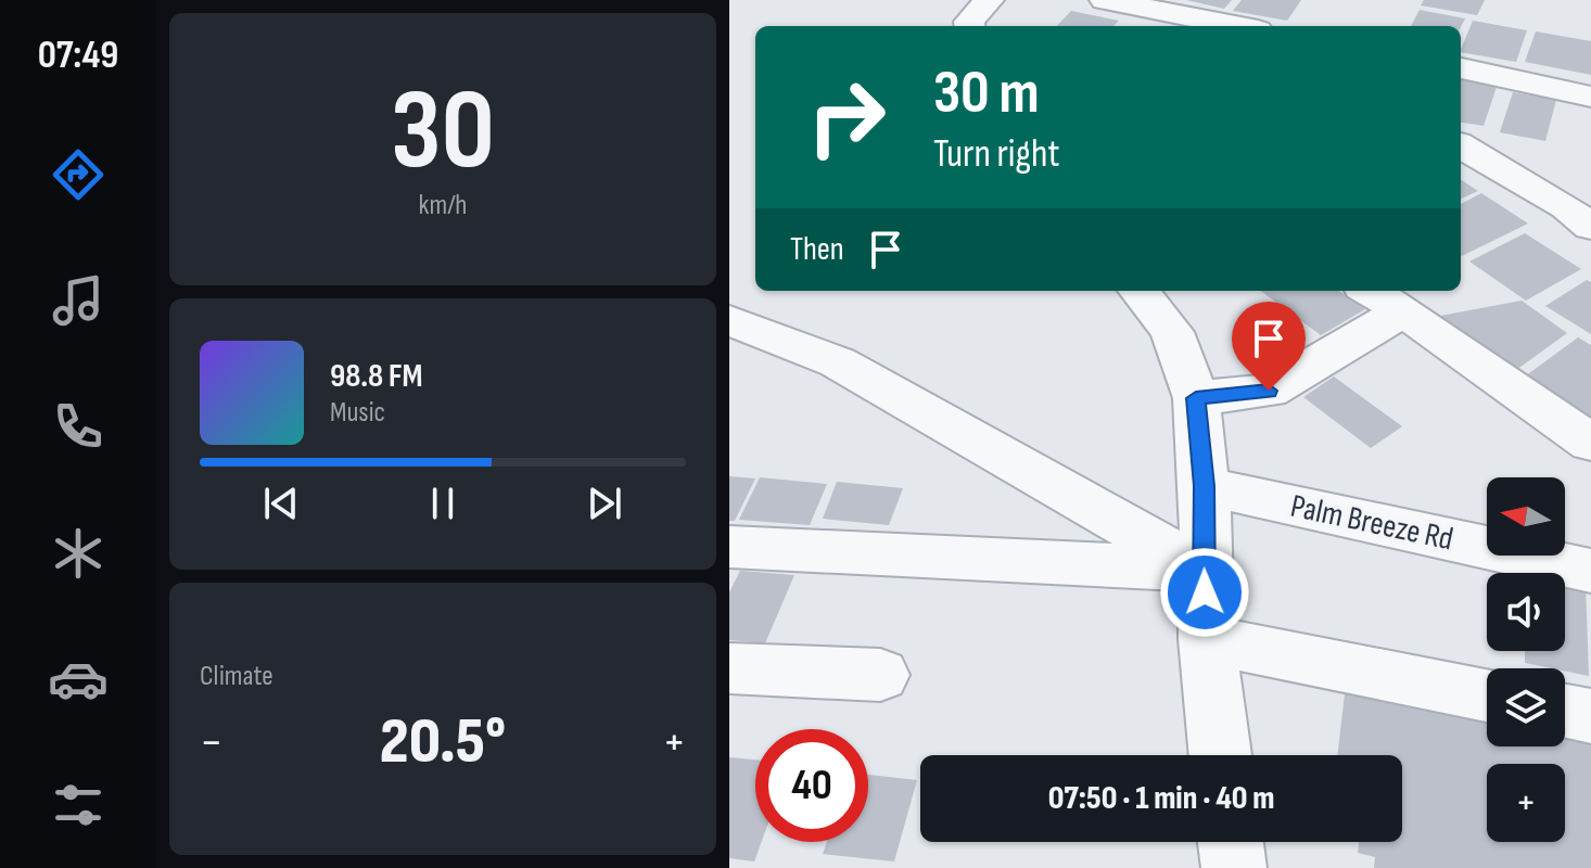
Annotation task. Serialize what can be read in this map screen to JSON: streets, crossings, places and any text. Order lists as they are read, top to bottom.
{
  "streets": {
    "street": ["Palm Breeze Rd"]
  },
  "north": "left",
  "page": {
    "tabs": "07:49",
    "tile": [
      ["30", "km/h"],
      "Climate"
    ],
    "turn": ["30 m", "Turn right"],
    "then": "Then",
    "song": ["98.8 FM", "Music"],
    "map_buttons": "+",
    "heat": ["−", "20.5°", "+"],
    "limit": "40",
    "trip": "07:50 · 1 min · 40 m"
  }
}
